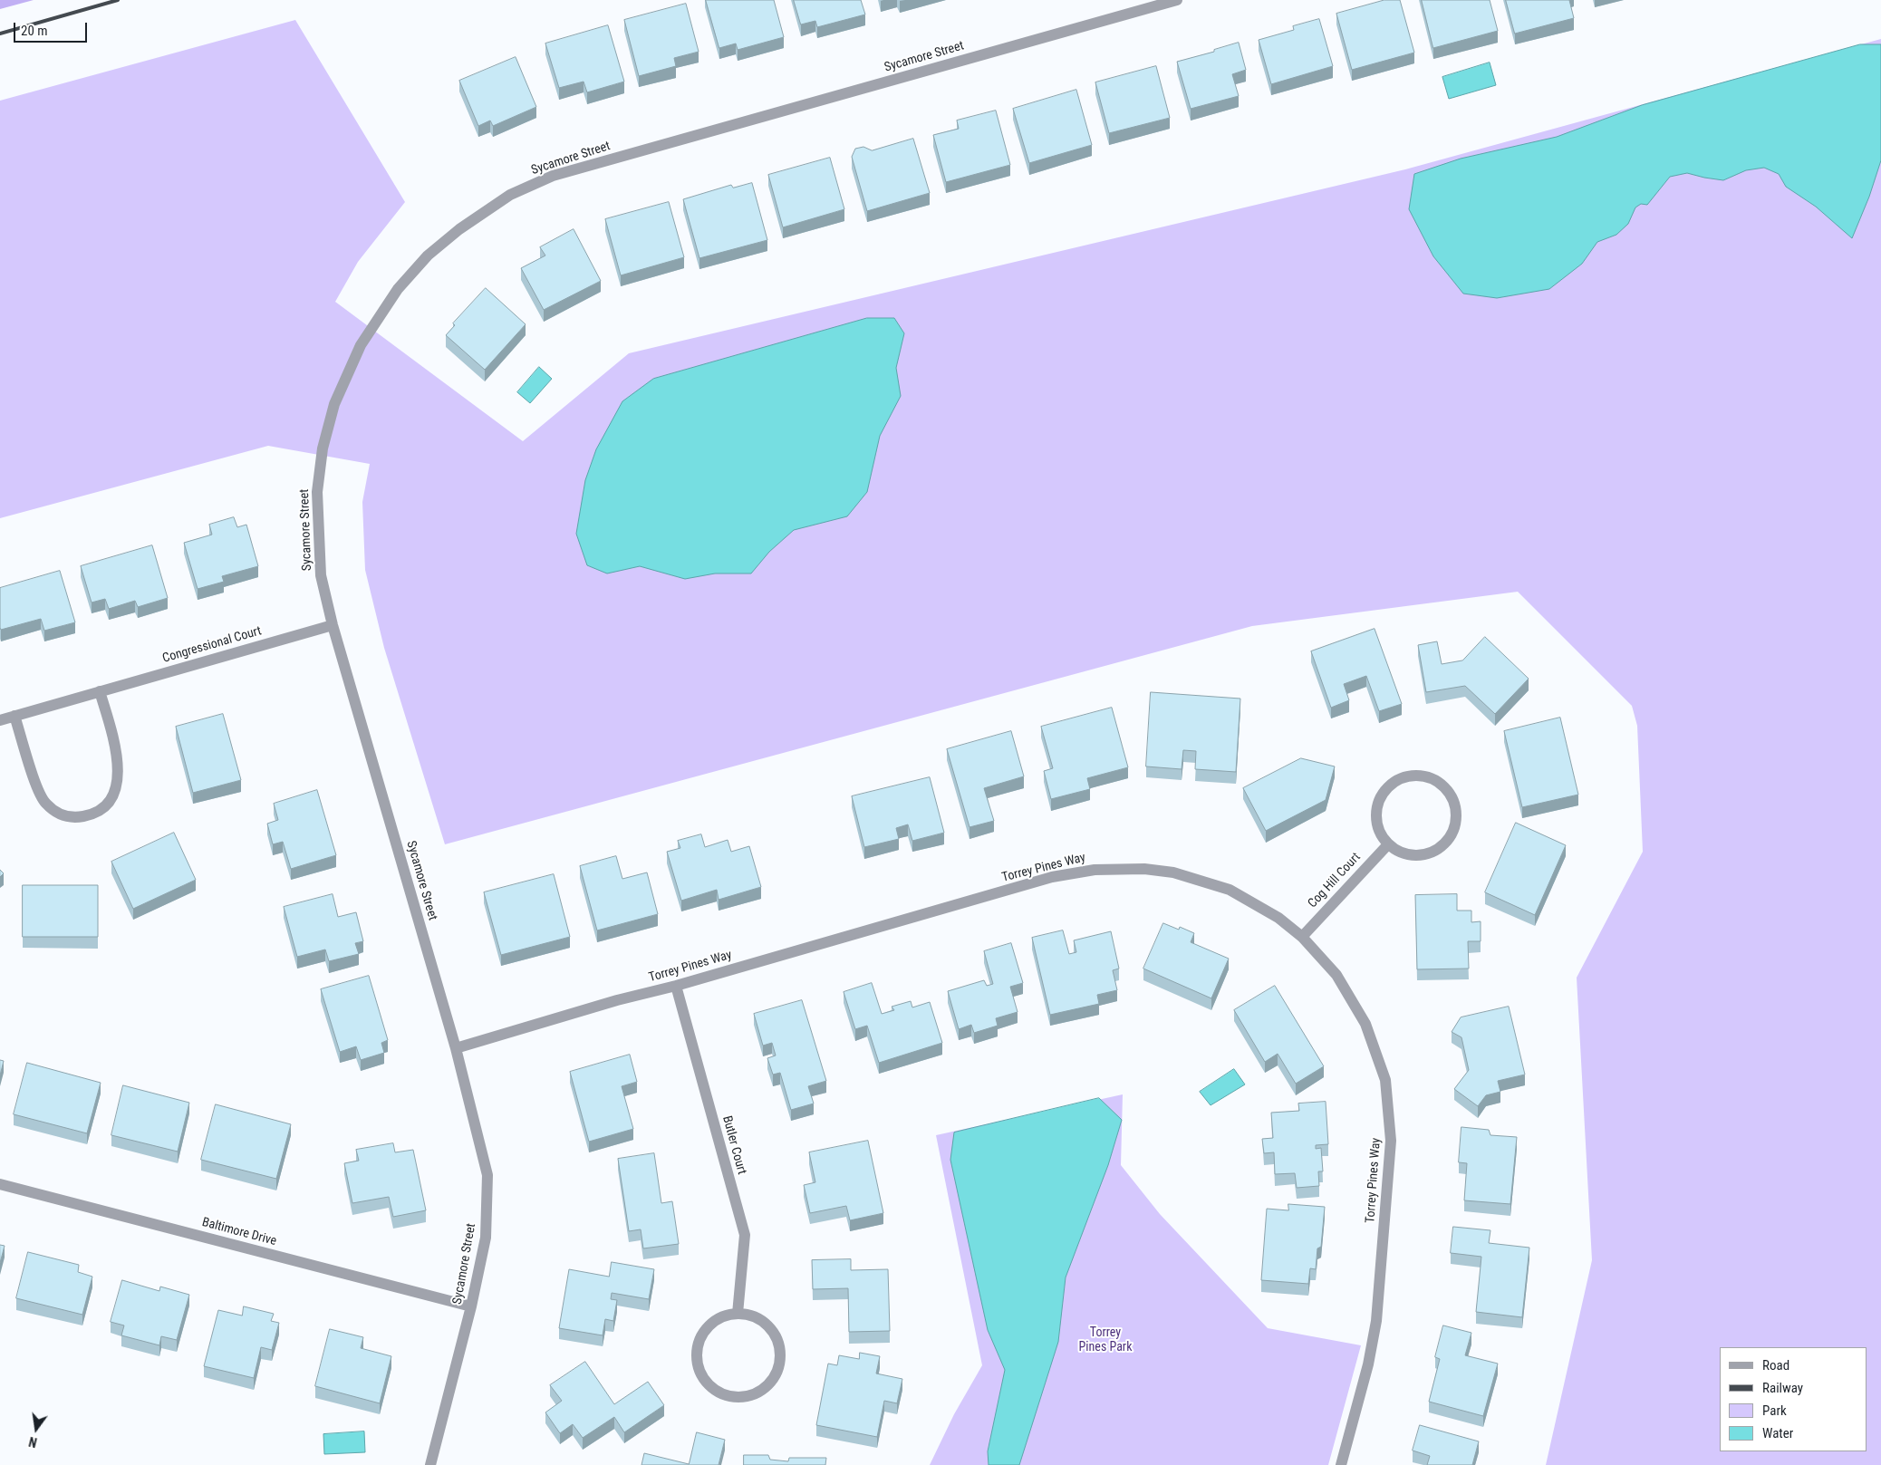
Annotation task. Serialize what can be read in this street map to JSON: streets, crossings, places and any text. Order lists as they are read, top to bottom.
{
  "streets": {
    "street": [
      "Sycamore Street",
      "Congressional Court",
      "Torrey Pines Way",
      "Cog Hill Court",
      "Butler Court",
      "Baltimore Drive"
    ]
  },
  "crossings": [
    ["Sycamore Street", "Congressional Court"],
    ["Sycamore Street", "Torrey Pines Way"],
    ["Sycamore Street", "Baltimore Drive"],
    ["Torrey Pines Way", "Cog Hill Court"],
    ["Torrey Pines Way", "Butler Court"]
  ],
  "parks": ["Torrey Pines Park"],
  "legend": [
    "Road",
    "Railway",
    "Park",
    "Water"
  ],
  "scale_bar": "20 m",
  "north": "bottom"
}
